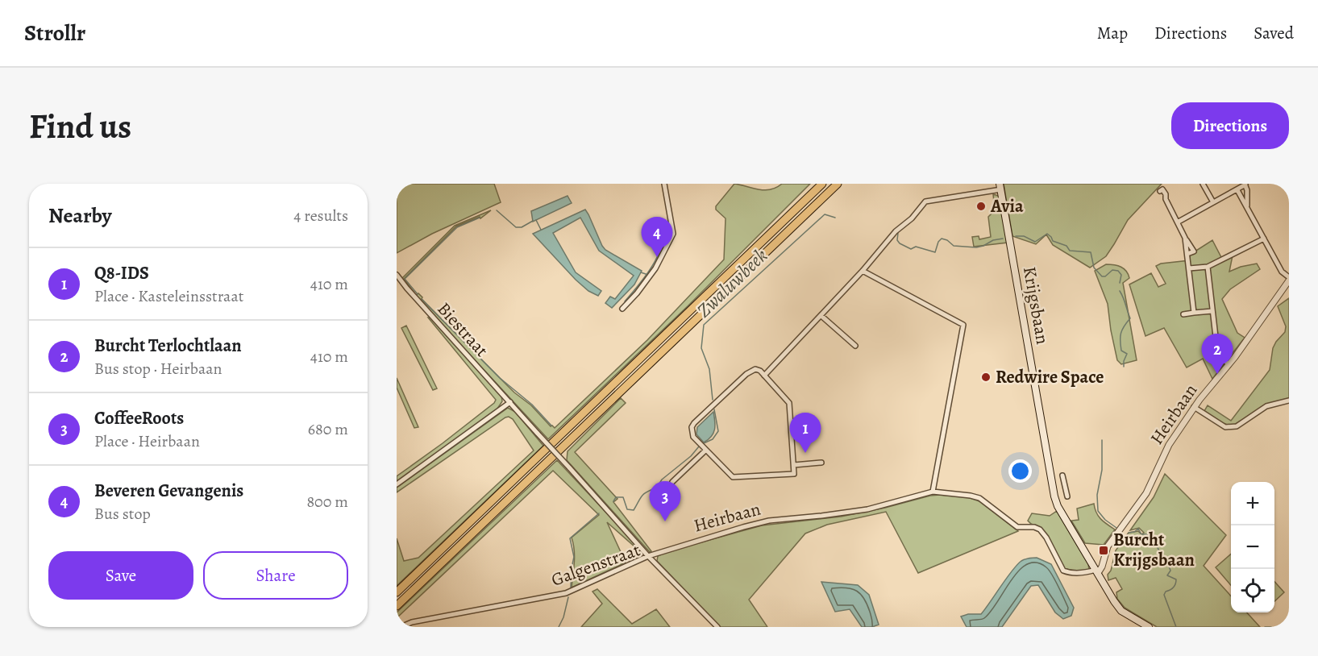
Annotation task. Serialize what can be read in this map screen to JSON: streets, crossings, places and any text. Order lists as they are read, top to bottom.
{
  "streets": {
    "main road": ["Krijgsbaan"],
    "street": ["Biestraat", "Heirbaan", "Galgenstraat"]
  },
  "crossings": [
    ["Krijgsbaan", "Heirbaan"],
    ["Heirbaan", "Galgenstraat"]
  ],
  "water": ["Zwaluwbeek"],
  "places": {
    "other": ["Avia", "Redwire Space"],
    "transit": ["Burcht Krijgsbaan"]
  },
  "page": {
    "header": "Strollr",
    "nav": ["Map", "Directions", "Saved"],
    "buttons": [
      "Directions",
      ["Save", "Share"]
    ],
    "title": "Find us",
    "heading": ["Nearby", "4 results"],
    "pins": [
      "4",
      "2",
      "1",
      "3"
    ],
    "list": [
      {
        "mark": "1",
        "name": "Q8-IDS",
        "note": "Place · Kasteleinsstraat",
        "value": "410 m"
      },
      {
        "mark": "2",
        "name": "Burcht Terlochtlaan",
        "note": "Bus stop · Heirbaan",
        "value": "410 m"
      },
      {
        "mark": "3",
        "name": "CoffeeRoots",
        "note": "Place · Heirbaan",
        "value": "680 m"
      },
      {
        "mark": "4",
        "name": "Beveren Gevangenis",
        "note": "Bus stop",
        "value": "800 m"
      }
    ],
    "map_buttons": ["+", "−"]
  }
}
